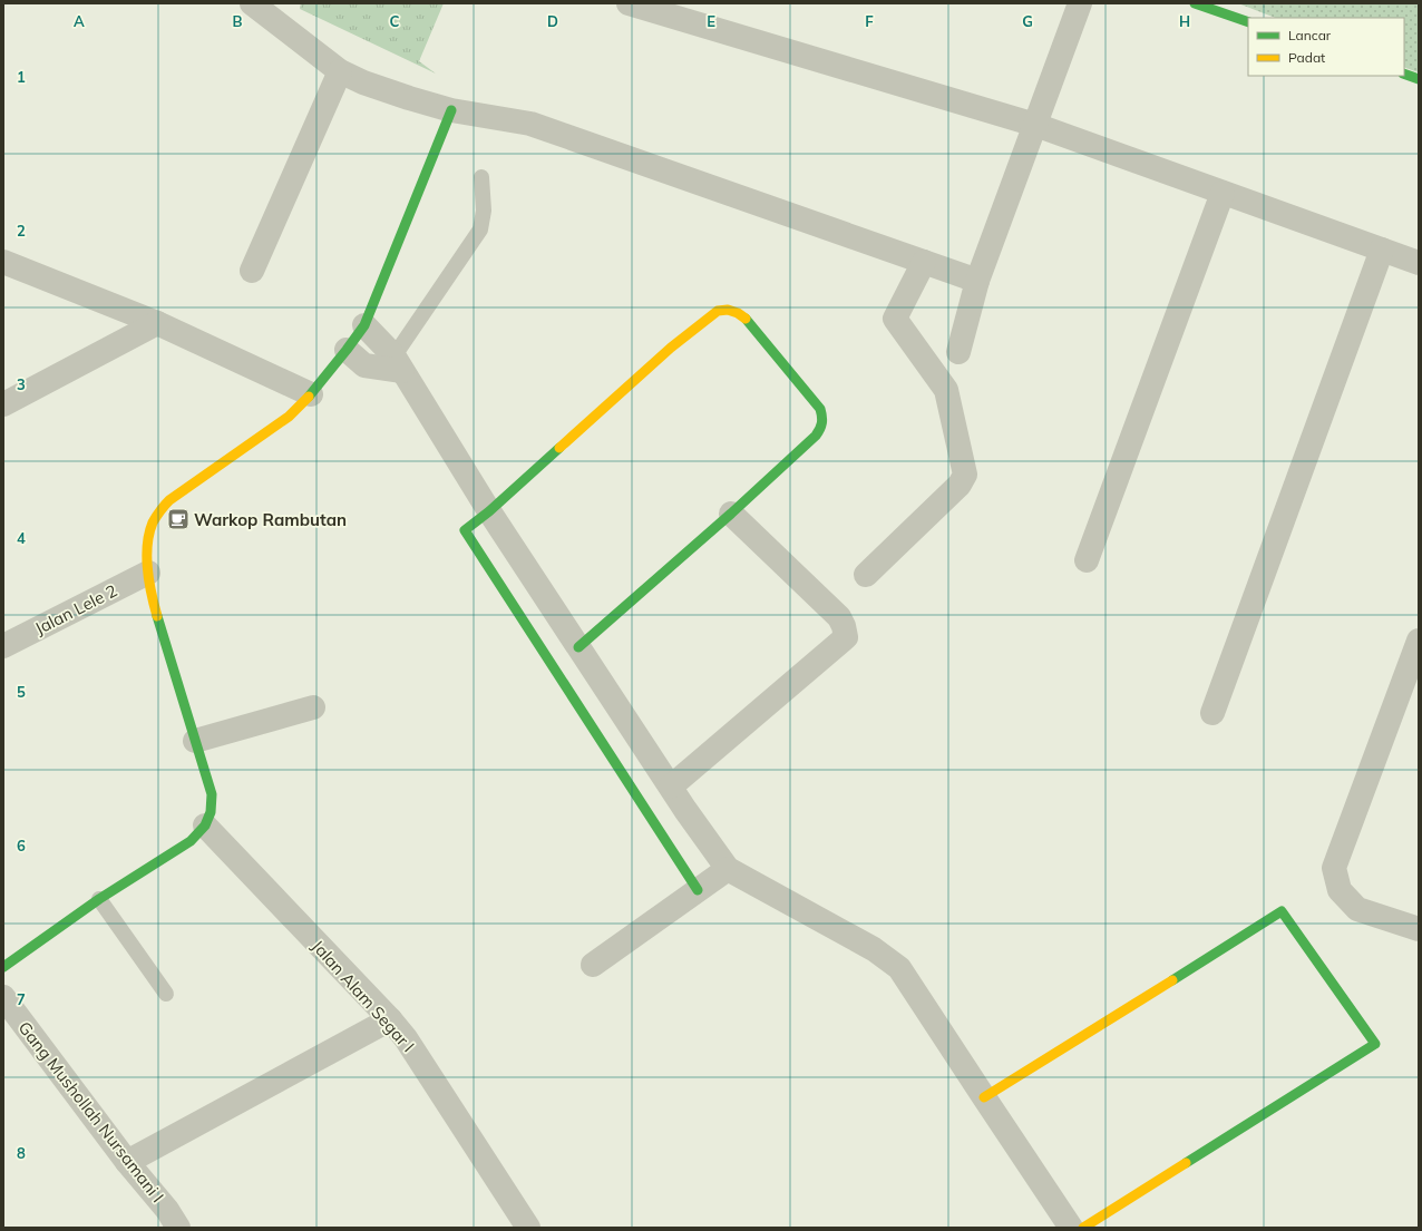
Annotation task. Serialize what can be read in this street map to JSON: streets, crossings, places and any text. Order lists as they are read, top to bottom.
{
  "streets": {
    "street": ["Jalan Lele 2", "Jalan Alam Segar I", "Gang Mushollah Nursamani I"]
  },
  "places": {
    "cafe": ["Warkop Rambutan"]
  },
  "legend": ["Lancar", "Padat"],
  "grid": {
    "columns": [
      "A",
      "B",
      "C",
      "D",
      "E",
      "F",
      "G",
      "H"
    ],
    "rows": [
      "1",
      "2",
      "3",
      "4",
      "5",
      "6",
      "7",
      "8"
    ]
  }
}
